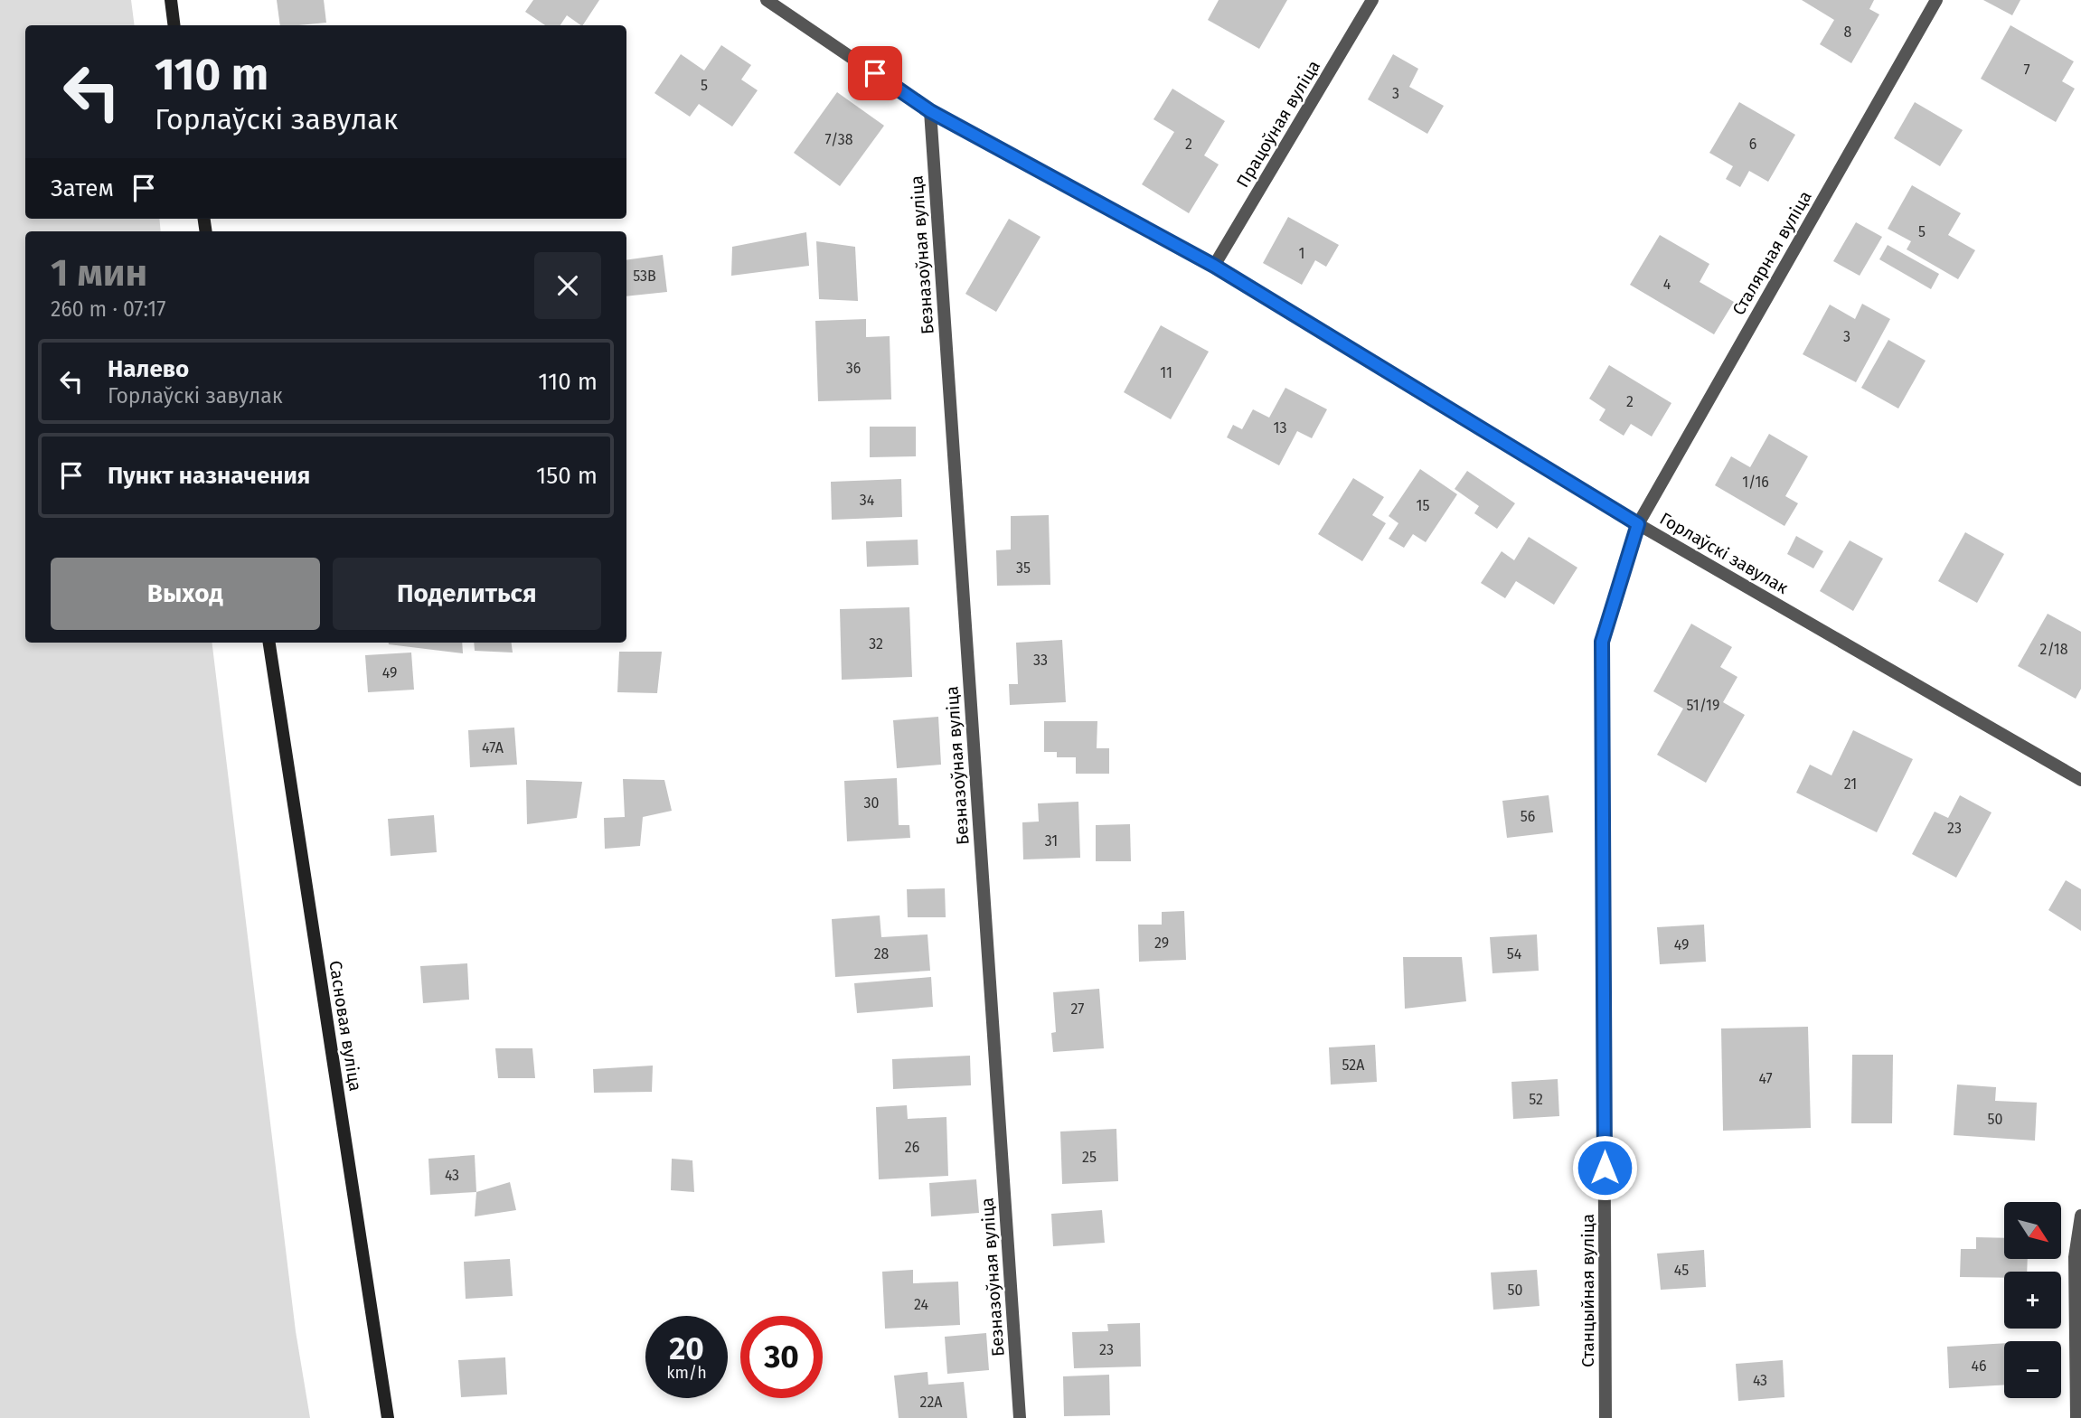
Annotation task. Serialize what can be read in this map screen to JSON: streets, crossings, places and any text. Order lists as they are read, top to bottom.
{
  "streets": {
    "main road": ["Сасновая вуліца"],
    "street": [
      "Працоўная вуліца",
      "Сталярная вуліца",
      "Безназоўная вуліца",
      "Горлаўскі завулак",
      "Станцыйная вуліца"
    ]
  },
  "crossings": [
    ["Працоўная вуліца", "Горлаўскі завулак"],
    ["Сталярная вуліца", "Горлаўскі завулак"],
    ["Сталярная вуліца", "Станцыйная вуліца"],
    ["Безназоўная вуліца", "Горлаўскі завулак"],
    ["Горлаўскі завулак", "Станцыйная вуліца"]
  ],
  "house_numbers": [
    "8",
    "7",
    "5",
    "3",
    "7/38",
    "2",
    "6",
    "5",
    "1",
    "53В",
    "4",
    "3",
    "36",
    "11",
    "2",
    "13",
    "1/16",
    "34",
    "15",
    "35",
    "32",
    "2/18",
    "33",
    "49",
    "51/19",
    "47А",
    "21",
    "30",
    "56",
    "23",
    "31",
    "29",
    "49",
    "28",
    "54",
    "27",
    "52А",
    "47",
    "52",
    "50",
    "26",
    "25",
    "43",
    "45",
    "50",
    "24",
    "23",
    "46",
    "43",
    "22А"
  ],
  "north": "bottom right",
  "page": {
    "turn": ["110 m", "Горлаўскі завулак"],
    "then": "Затем",
    "heading": ["1 мин", "260 m · 07:17"],
    "list": [
      {
        "name": "Налево",
        "note": "Горлаўскі завулак",
        "value": "110 m"
      },
      {
        "name": "Пункт назначения",
        "value": "150 m"
      }
    ],
    "buttons": ["Выход", "Поделиться"],
    "map_buttons": ["+", "−"],
    "speed": "20 km/h",
    "limit": "30"
  }
}
